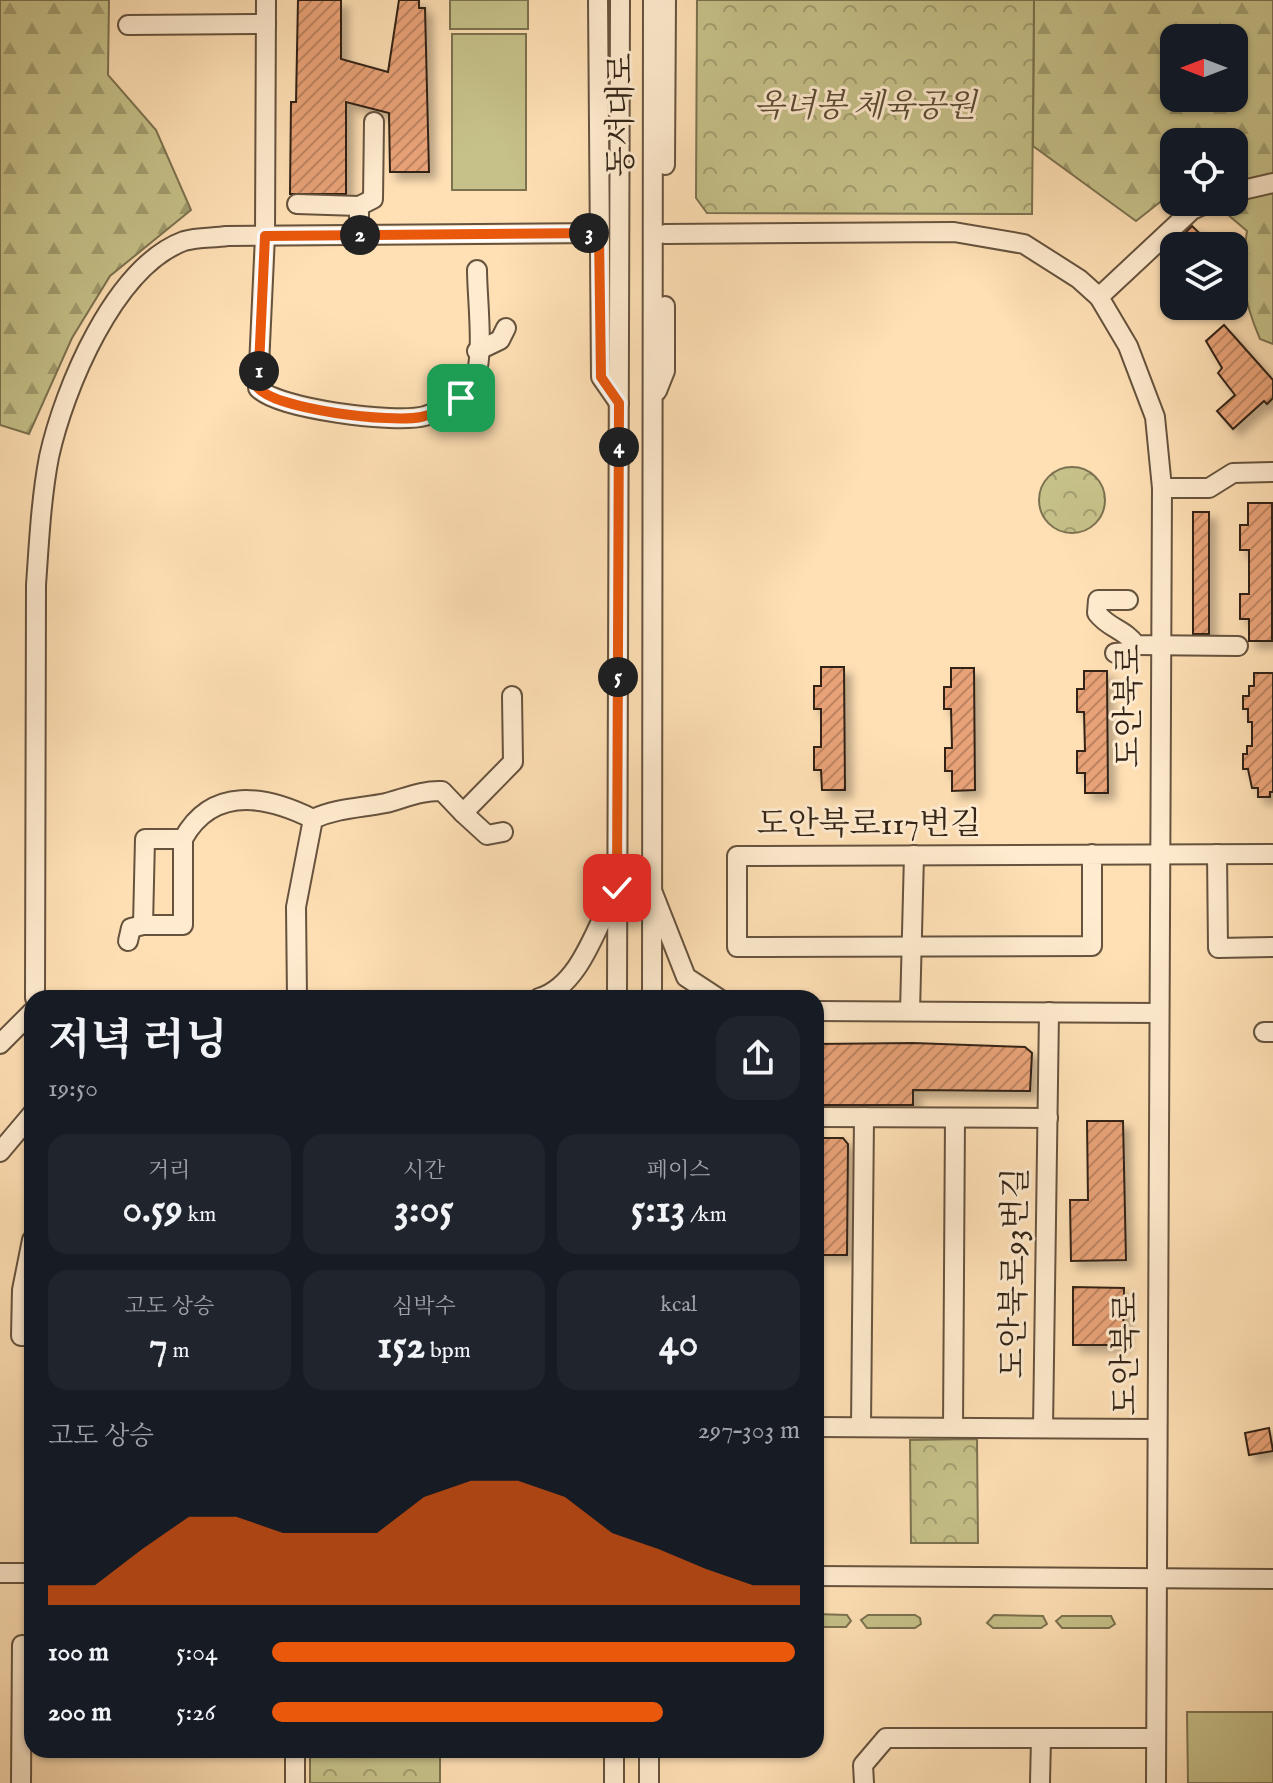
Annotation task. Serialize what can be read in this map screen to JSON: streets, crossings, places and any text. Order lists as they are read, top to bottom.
{
  "streets": {
    "street": [
      "동서대로",
      "도안북로",
      "도안북로117번길",
      "도안북로93번길"
    ]
  },
  "crossings": [
    ["도안북로", "도안북로117번길"]
  ],
  "parks": ["옥녀봉 체육공원"],
  "north": "left",
  "page": {
    "pins": [
      "3",
      "2",
      "1",
      "4",
      "5"
    ],
    "heading": ["저녁 러닝", "19:50"],
    "stats": [
      ["거리", "0.59 km"],
      ["시간", "3:05"],
      ["페이스", "5:13 /km"],
      ["고도 상승", "7 m"],
      ["심박수", "152 bpm"],
      ["kcal", "40"]
    ],
    "chart": ["고도 상승", "297–303 m"],
    "list": [
      {
        "name": "100 m",
        "note": "5:04"
      },
      {
        "name": "200 m",
        "note": "5:26"
      }
    ]
  }
}
